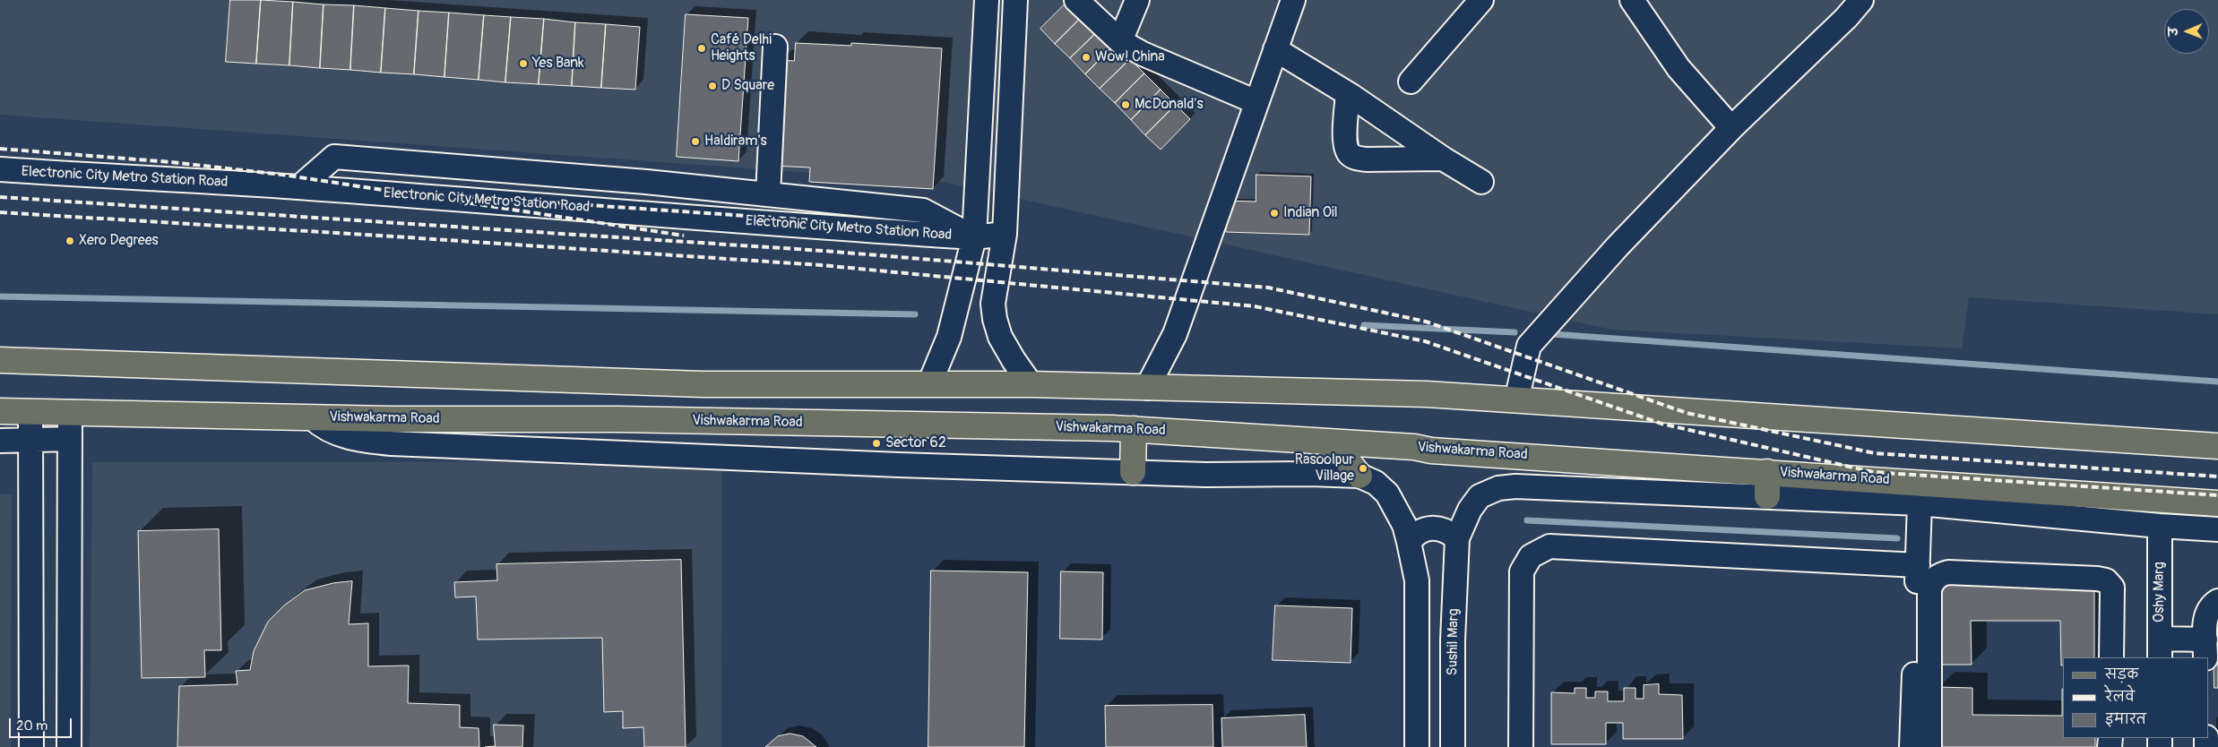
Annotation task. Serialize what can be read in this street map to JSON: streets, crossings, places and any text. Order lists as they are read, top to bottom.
{
  "streets": {
    "main road": ["Vishwakarma Road"],
    "street": ["Electronic City Metro Station Road", "Oshy Marg", "Sushil Marg"]
  },
  "places": [
    "Café Delhi Heights",
    "Wow! China",
    "Yes Bank",
    "D Square",
    "McDonald's",
    "Haldiram's",
    "Indian Oil",
    "Xero Degrees",
    "Sector 62",
    "Rasoolpur Village"
  ],
  "legend": ["सड़क", "रेलवे", "इमारत"],
  "scale_bar": "20 m",
  "north": "left"
}
